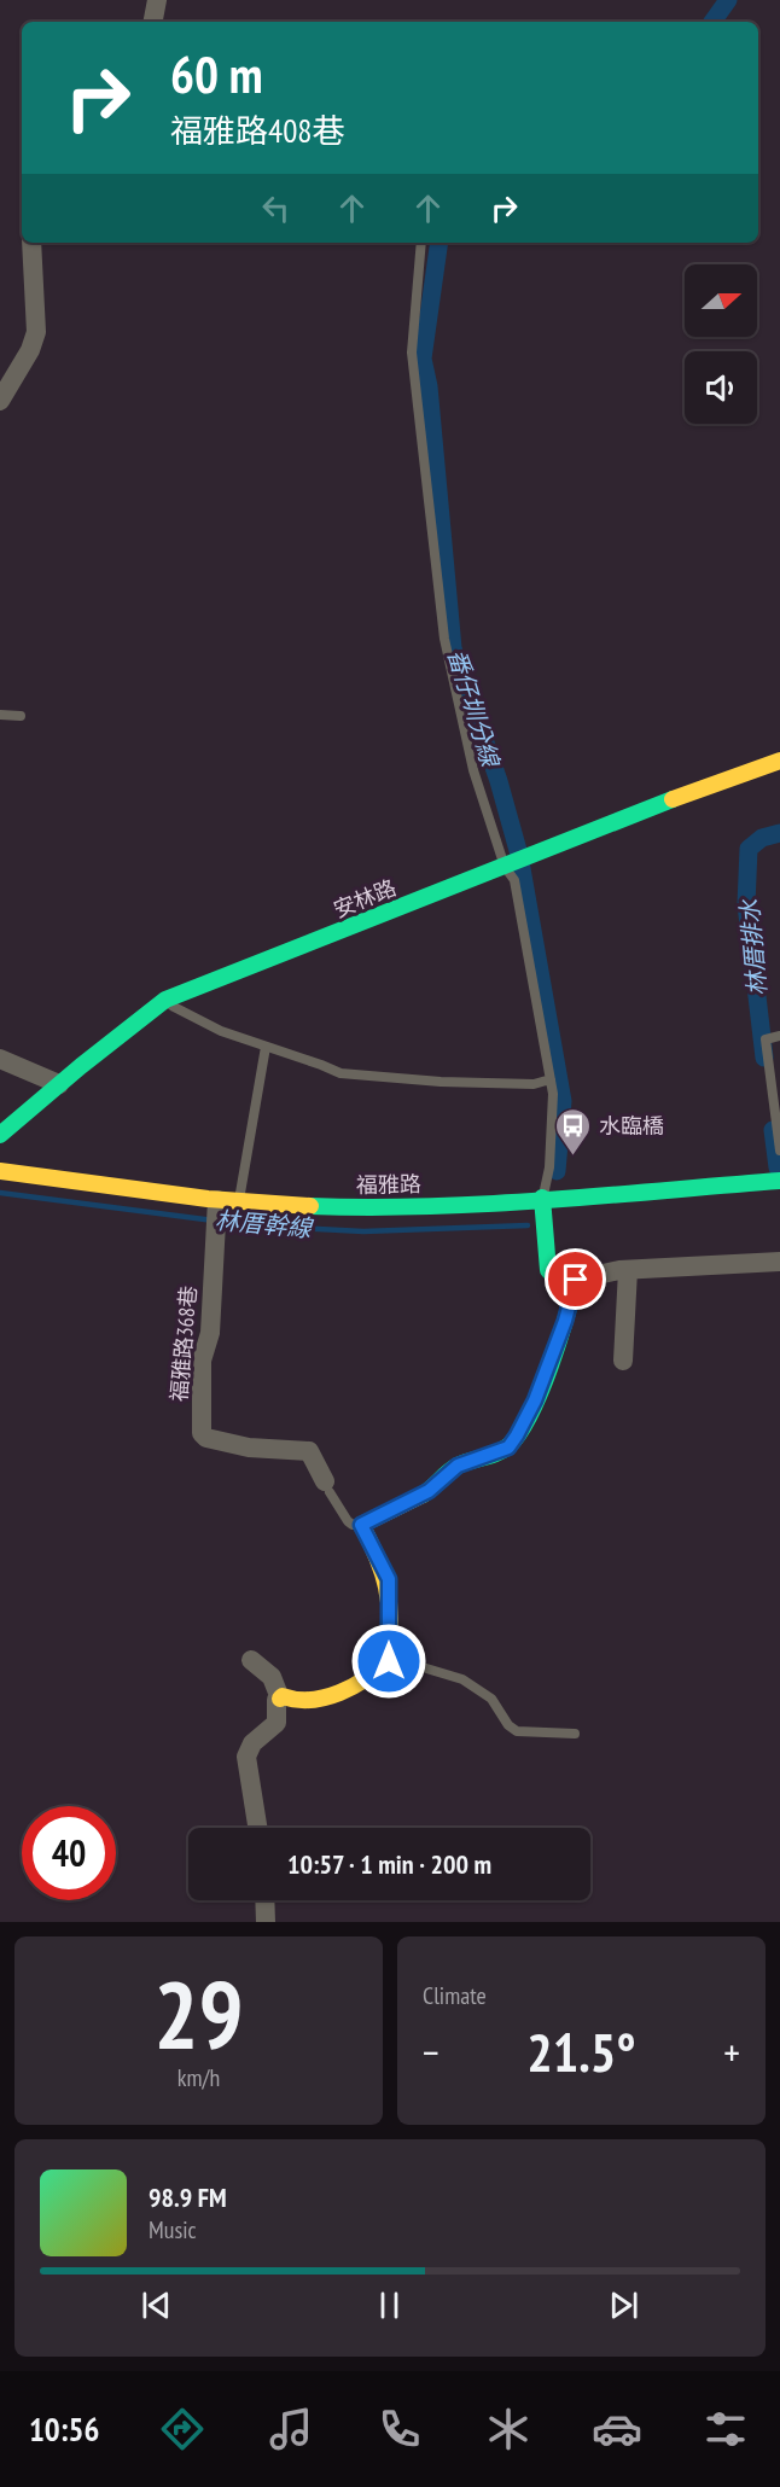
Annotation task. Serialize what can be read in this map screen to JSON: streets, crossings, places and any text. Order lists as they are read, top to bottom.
{
  "streets": {
    "street": ["安林路", "福雅路", "福雅路368巷"]
  },
  "crossings": [
    ["福雅路", "福雅路368巷"]
  ],
  "water": ["番仔圳分線", "林厝排水", "林厝幹線"],
  "places": {
    "bus stop": ["水臨橋"]
  },
  "north": "right",
  "page": {
    "turn": ["60 m", "福雅路408巷"],
    "limit": "40",
    "trip": "10:57 · 1 min · 200 m",
    "tile": [
      ["29", "km/h"],
      "Climate"
    ],
    "heat": ["−", "21.5°", "+"],
    "song": ["98.9 FM", "Music"],
    "tabs": "10:56"
  }
}
